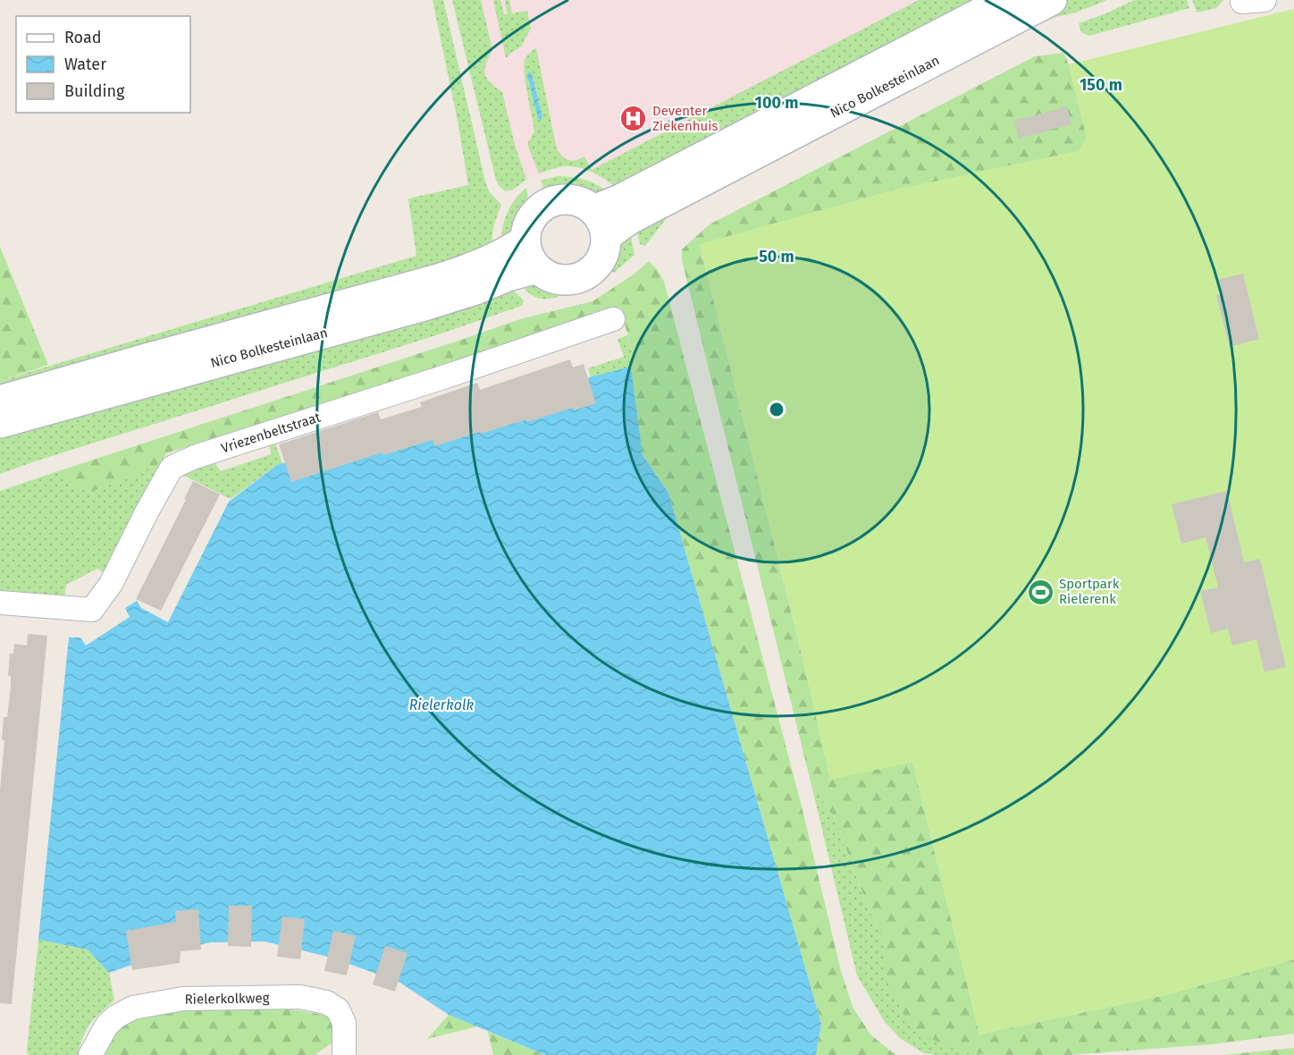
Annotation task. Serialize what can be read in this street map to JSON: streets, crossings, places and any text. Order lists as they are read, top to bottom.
{
  "streets": {
    "street": ["Nico Bolkesteinlaan", "Vriezenbeltstraat", "Rielerkolkweg"]
  },
  "water": ["Rielerkolk"],
  "places": {
    "hospital": ["Deventer Ziekenhuis"],
    "sports": ["Sportpark Rielerenk"]
  },
  "legend": ["Road", "Water", "Building"],
  "rings": ["150 m", "100 m", "50 m"]
}
